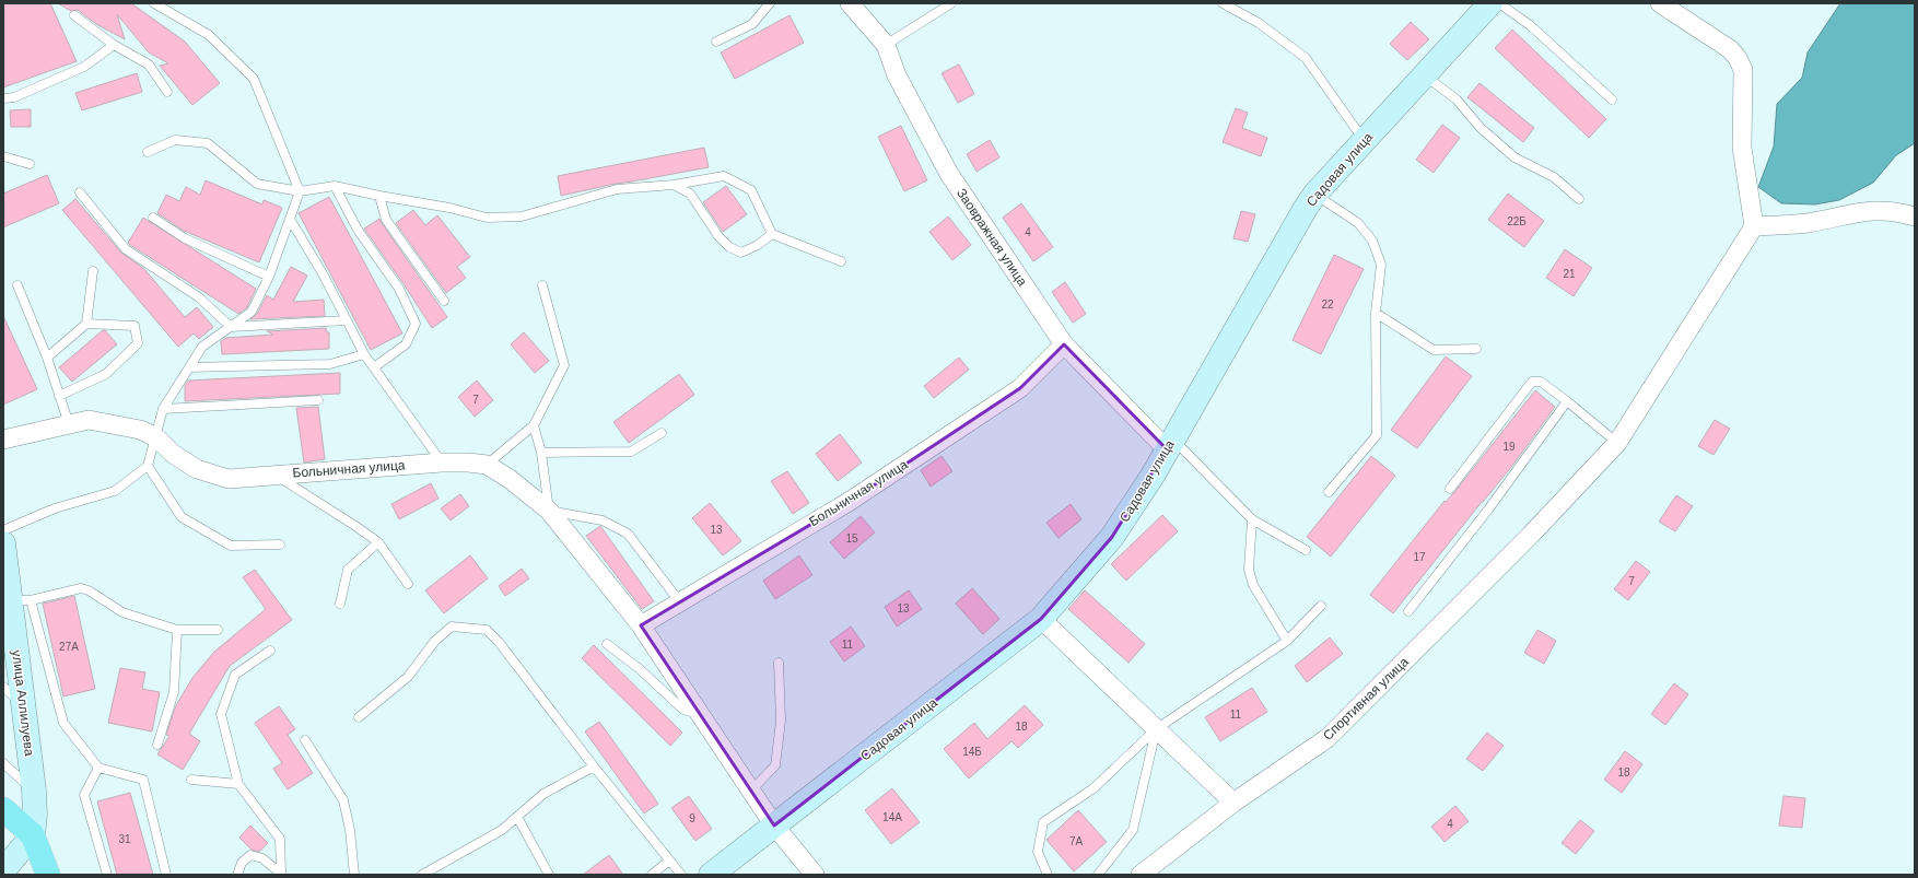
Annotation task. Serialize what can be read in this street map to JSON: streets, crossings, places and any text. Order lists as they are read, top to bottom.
{
  "streets": {
    "street": [
      "Садовая улица",
      "Заовражная улица",
      "Больничная улица",
      "Спортивная улица",
      "улица Аллилуева"
    ]
  },
  "crossings": [
    ["Садовая улица", "Заовражная улица"],
    ["Садовая улица", "Больничная улица"],
    ["Заовражная улица", "Больничная улица"]
  ],
  "house_numbers": [
    "22Б",
    "4",
    "21",
    "22",
    "7",
    "19",
    "13",
    "15",
    "17",
    "7",
    "13",
    "11",
    "27А",
    "11",
    "18",
    "14Б",
    "18",
    "14А",
    "9",
    "4",
    "31",
    "7А"
  ]
}
